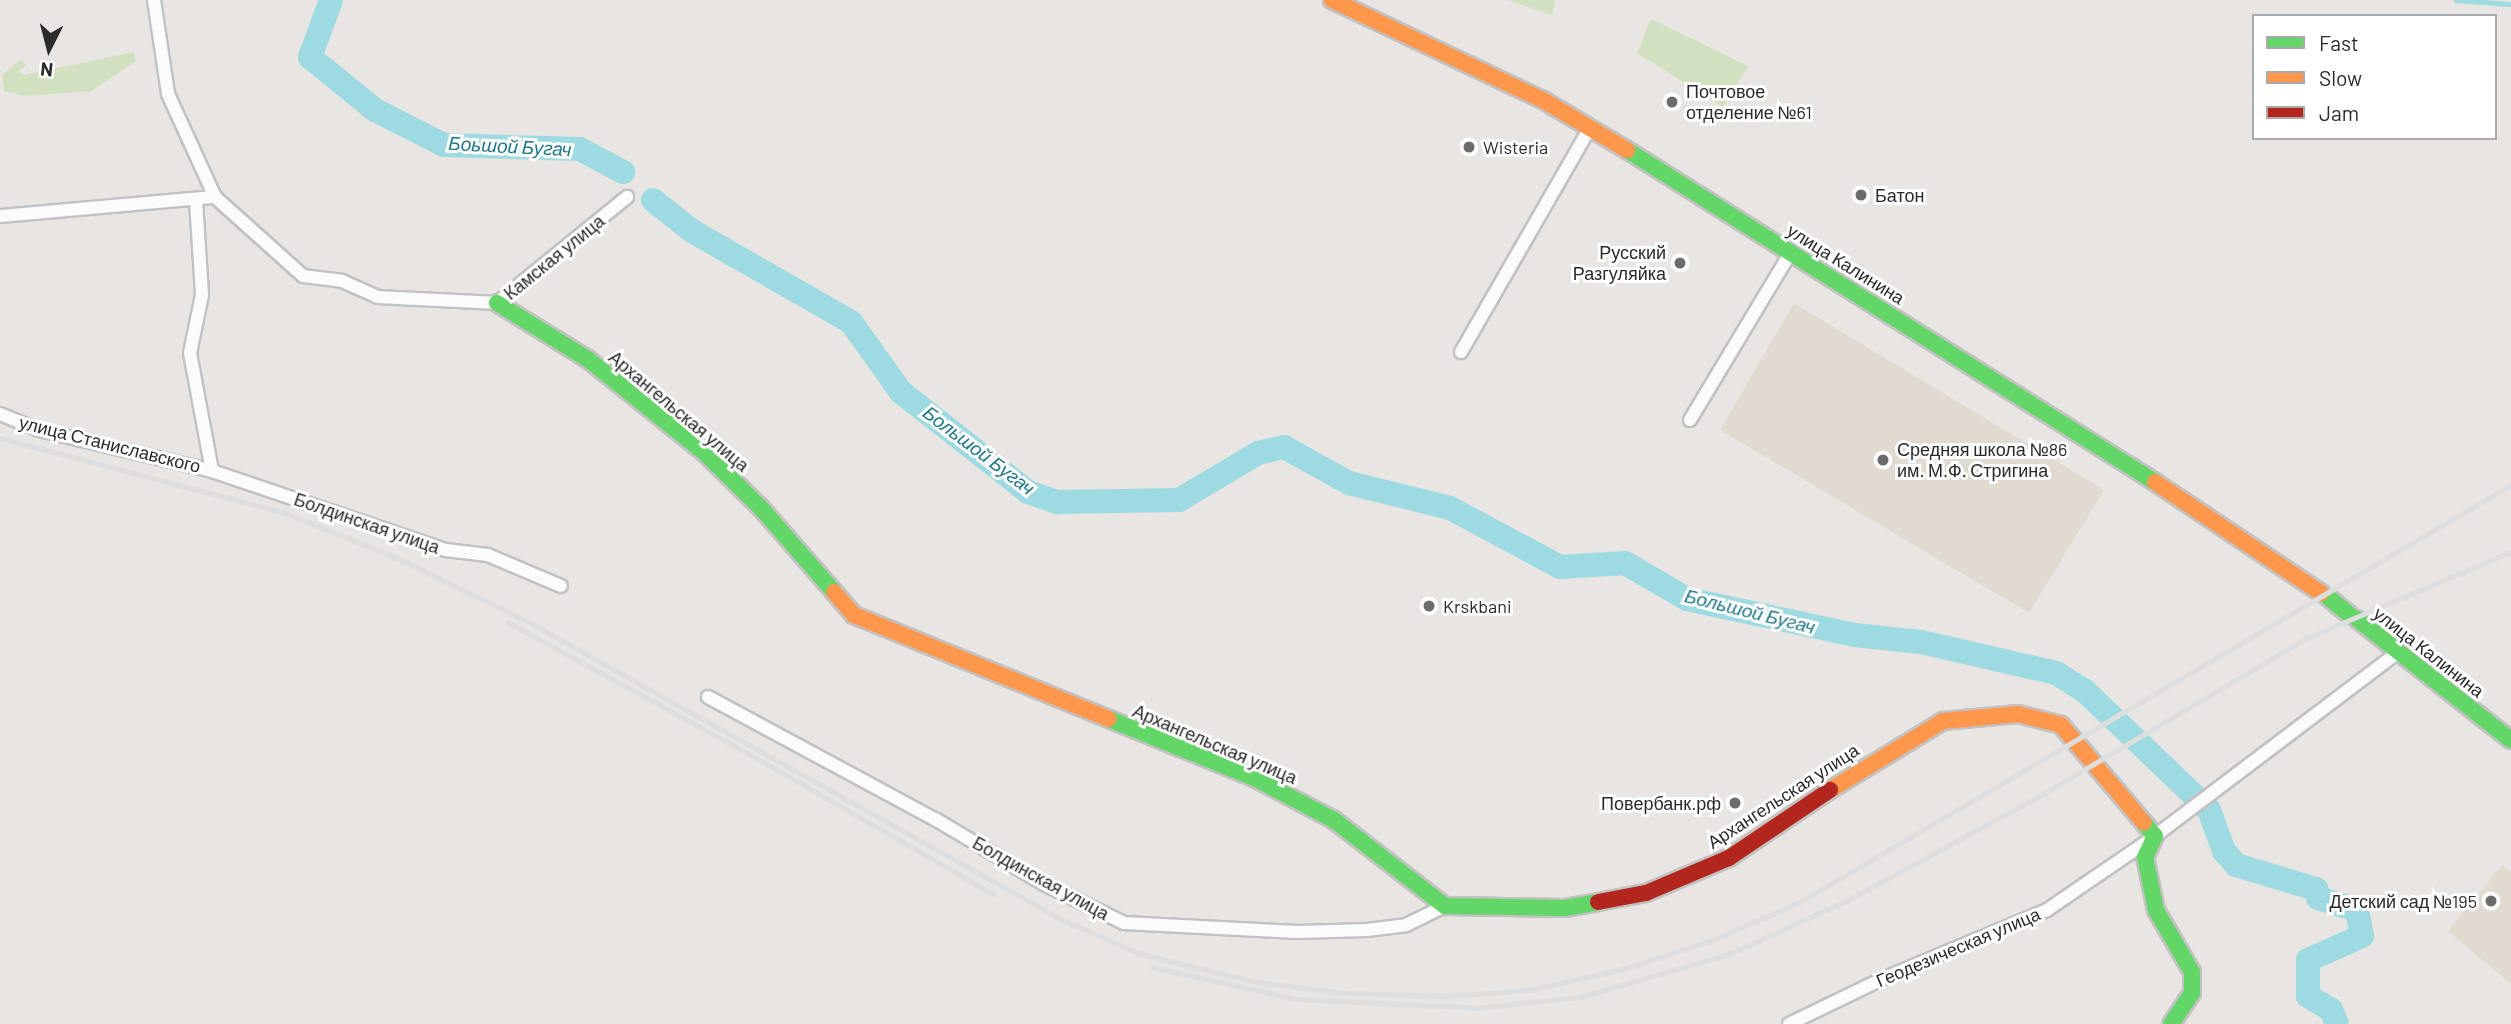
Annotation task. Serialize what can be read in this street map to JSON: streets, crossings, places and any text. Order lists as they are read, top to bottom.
{
  "streets": {
    "street": [
      "Камская улица",
      "улица Калинина",
      "Архангельская улица",
      "улица Станиславского",
      "Болдинская улица",
      "Геодезическая улица"
    ]
  },
  "crossings": [
    ["Камская улица", "Архангельская улица"],
    ["улица Калинина", "Геодезическая улица"],
    ["Архангельская улица", "Болдинская улица"],
    ["Архангельская улица", "Геодезическая улица"],
    ["улица Станиславского", "Болдинская улица"]
  ],
  "water": ["Боьшой Бугач", "Большой Бугач"],
  "places": [
    "Почтовое отделение №61",
    "Wisteria",
    "Батон",
    "Русский Разгуляйка",
    "Средняя школа №86 им. М.Ф. Стригина",
    "Krskbani",
    "Повербанк.рф",
    "Детский сад №195"
  ],
  "legend": ["Fast", "Slow", "Jam"],
  "north": "bottom"
}
